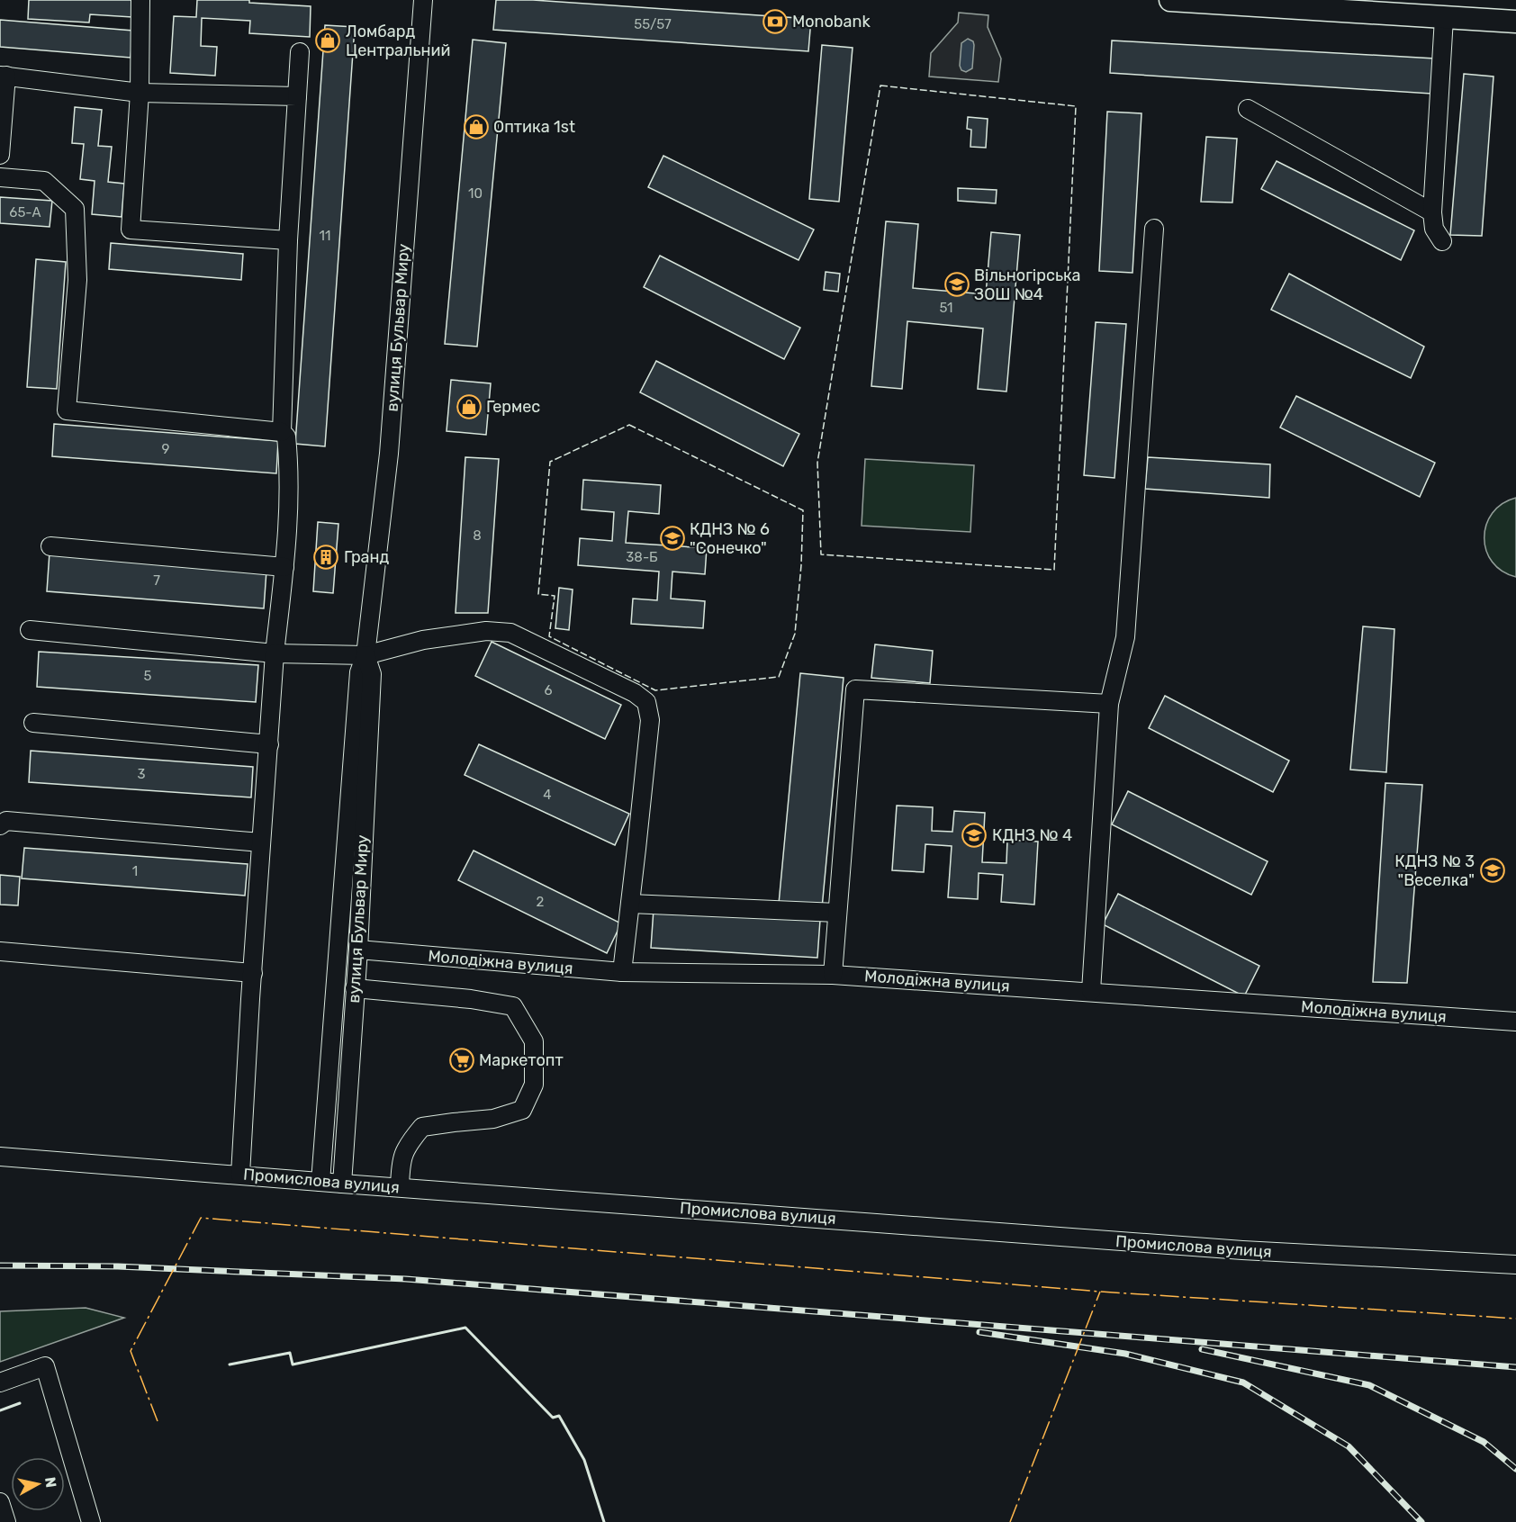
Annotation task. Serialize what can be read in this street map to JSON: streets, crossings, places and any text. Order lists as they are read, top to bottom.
{
  "streets": {
    "street": ["вулиця Бульвар Миру", "Молодіжна вулиця", "Промислова вулиця"]
  },
  "crossings": [
    ["вулиця Бульвар Миру", "Молодіжна вулиця"],
    ["вулиця Бульвар Миру", "Промислова вулиця"]
  ],
  "places": {
    "bank": ["Monobank"],
    "shop": ["Ломбард Центральний", "Оптика 1st", "Гермес"],
    "school or university": [
      "Вільногірська ЗОШ №4",
      "КДНЗ № 6 \"Сонечко\"",
      "КДНЗ № 4",
      "КДНЗ № 3 \"Веселка\""
    ],
    "building": ["Гранд"],
    "supermarket": ["Маркетопт"]
  },
  "house_numbers": [
    "55/57",
    "10",
    "65-А",
    "11",
    "51",
    "9",
    "8",
    "38-Б",
    "7",
    "5",
    "6",
    "3",
    "4",
    "1",
    "2"
  ],
  "north": "right"
}
